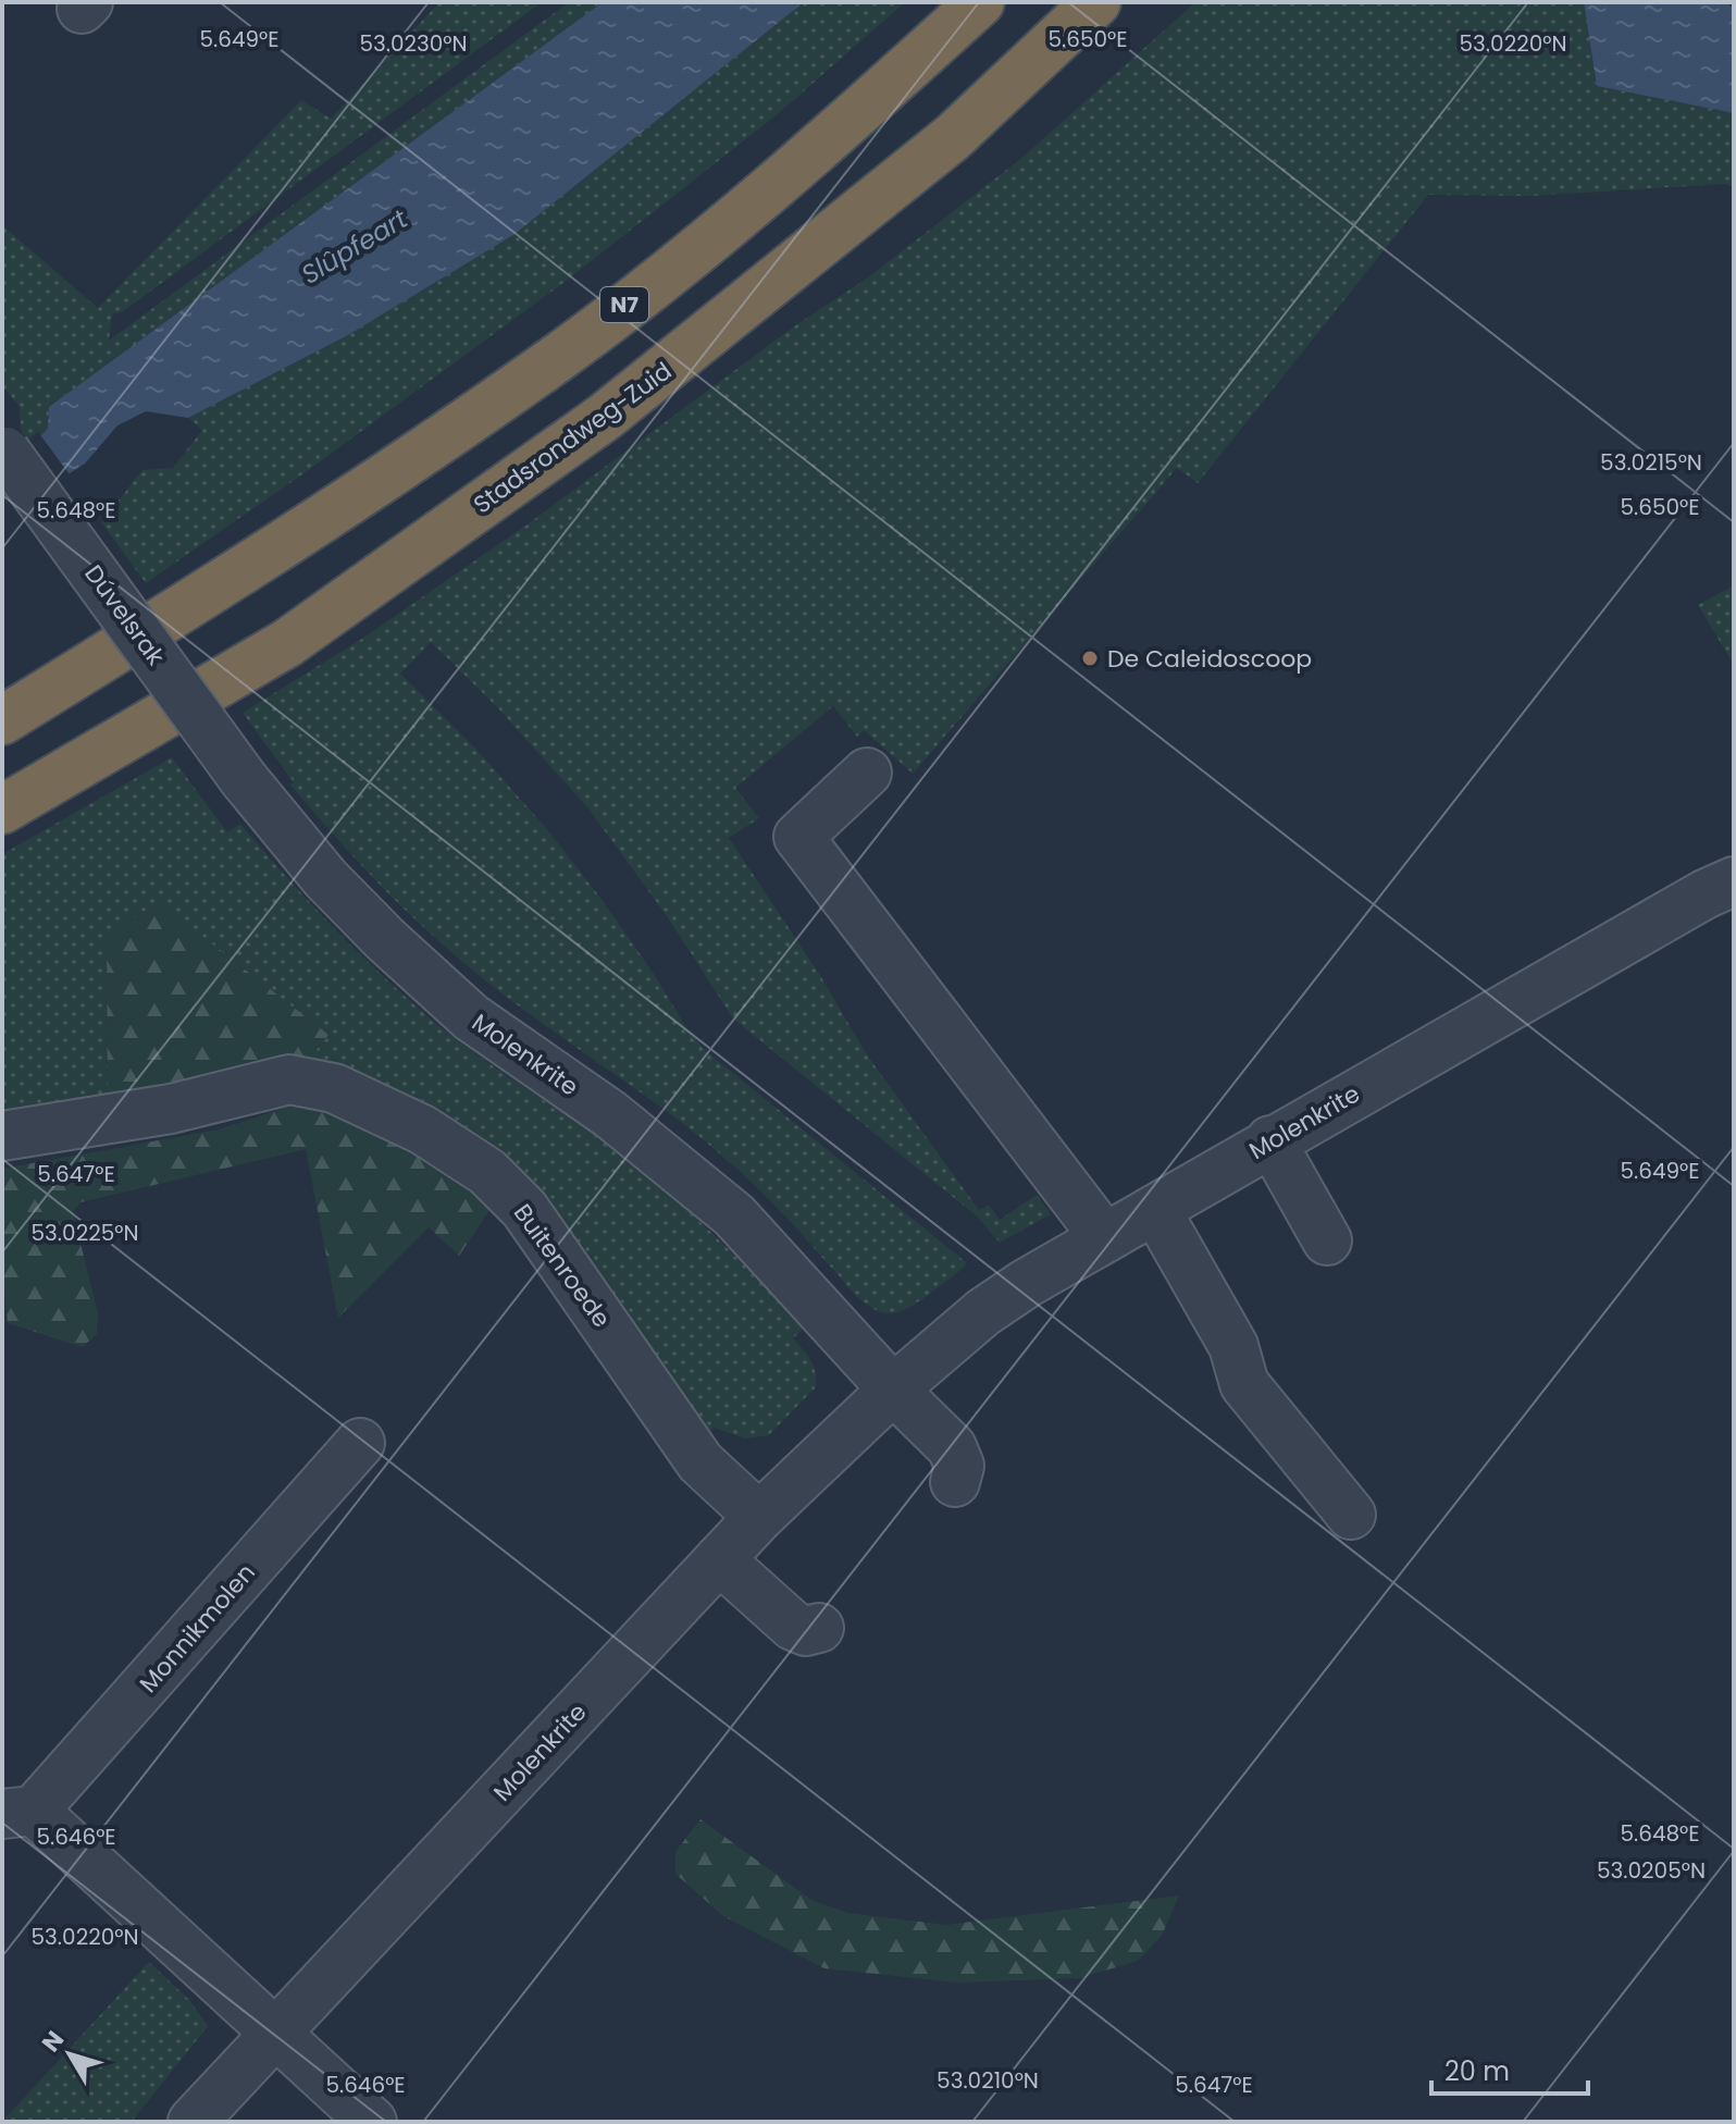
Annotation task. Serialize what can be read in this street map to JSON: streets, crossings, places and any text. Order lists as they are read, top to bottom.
{
  "streets": {
    "highway": ["N7", "Stadsrondweg-Zuid"],
    "street": [
      "Dúvelsrak",
      "Molenkrite",
      "Buitenroede",
      "Monnikmolen"
    ]
  },
  "crossings": [
    ["Dúvelsrak", "Molenkrite"],
    ["Molenkrite", "Buitenroede"],
    ["Molenkrite", "Monnikmolen"]
  ],
  "water": ["Slûpfeart"],
  "places": ["De Caleidoscoop"],
  "scale_bar": "20 m",
  "north": "top left",
  "coordinates": [
    "5.650°E",
    "5.649°E",
    "53.0230°N",
    "53.0220°N",
    "53.0215°N",
    "5.648°E",
    "5.647°E",
    "53.0225°N",
    "5.646°E",
    "53.0205°N",
    "53.0210°N"
  ]
}
